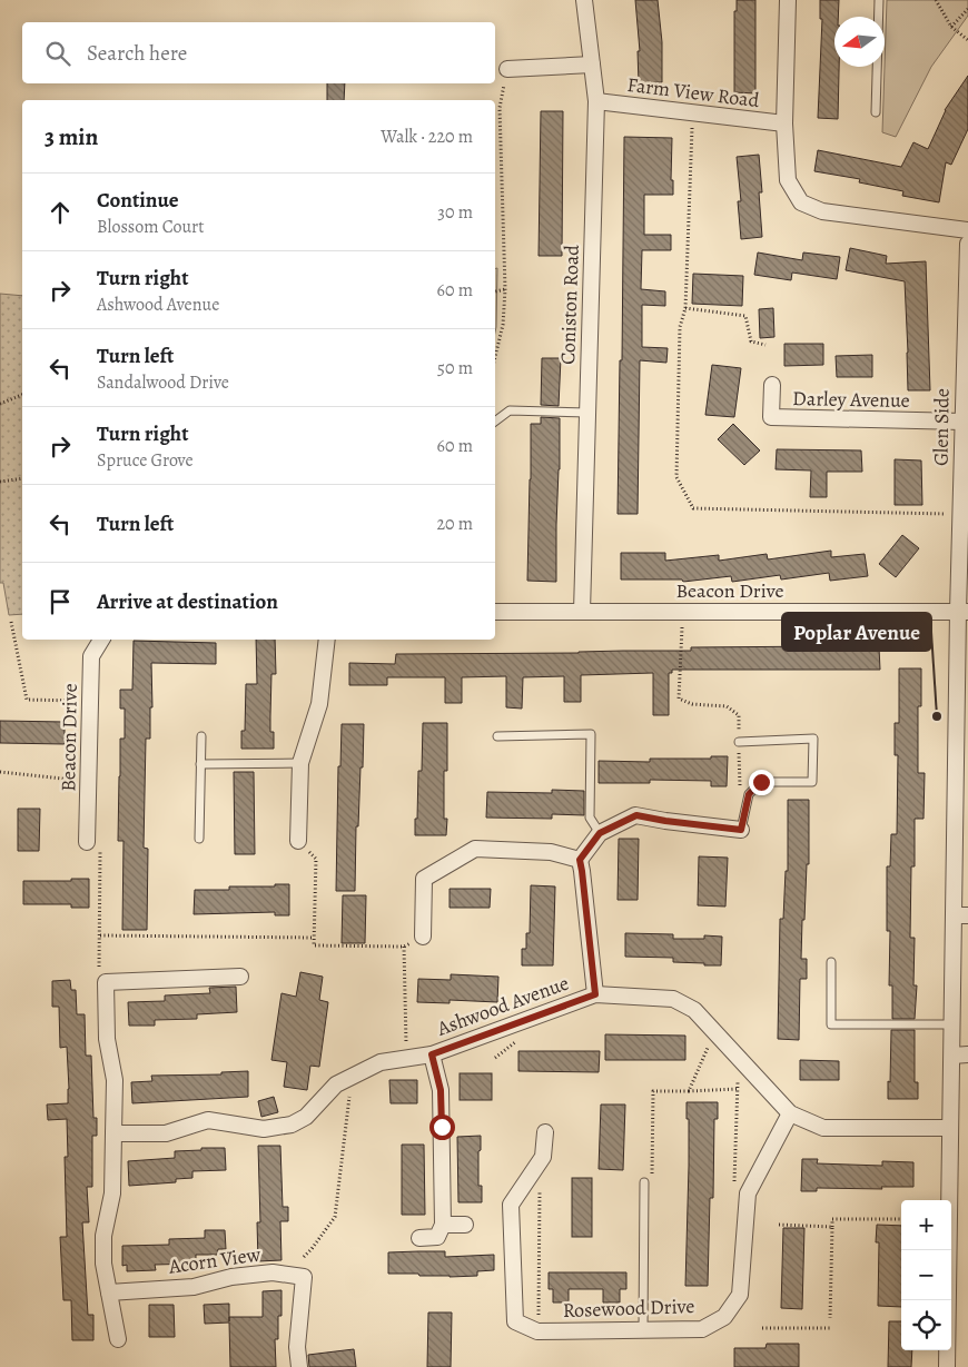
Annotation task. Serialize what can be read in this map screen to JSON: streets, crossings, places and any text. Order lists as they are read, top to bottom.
{
  "streets": {
    "street": [
      "Farm View Road",
      "Coniston Road",
      "Darley Avenue",
      "Glen Side",
      "Beacon Drive",
      "Ashwood Avenue",
      "Acorn View",
      "Rosewood Drive"
    ]
  },
  "crossings": [
    ["Farm View Road", "Coniston Road"],
    ["Coniston Road", "Beacon Drive"],
    ["Darley Avenue", "Glen Side"],
    ["Glen Side", "Beacon Drive"],
    ["Glen Side", "Ashwood Avenue"],
    ["Ashwood Avenue", "Rosewood Drive"]
  ],
  "places": ["Poplar Avenue"],
  "north": "left",
  "page": {
    "search": "Search here",
    "heading": ["3 min", "Walk · 220 m"],
    "list": [
      ["Continue", "Blossom Court", "30 m"],
      ["Turn right", "Ashwood Avenue", "60 m"],
      ["Turn left", "Sandalwood Drive", "50 m"],
      ["Turn right", "Spruce Grove", "60 m"],
      ["Turn left", "20 m"],
      "Arrive at destination"
    ],
    "map_buttons": ["+", "−"]
  }
}
